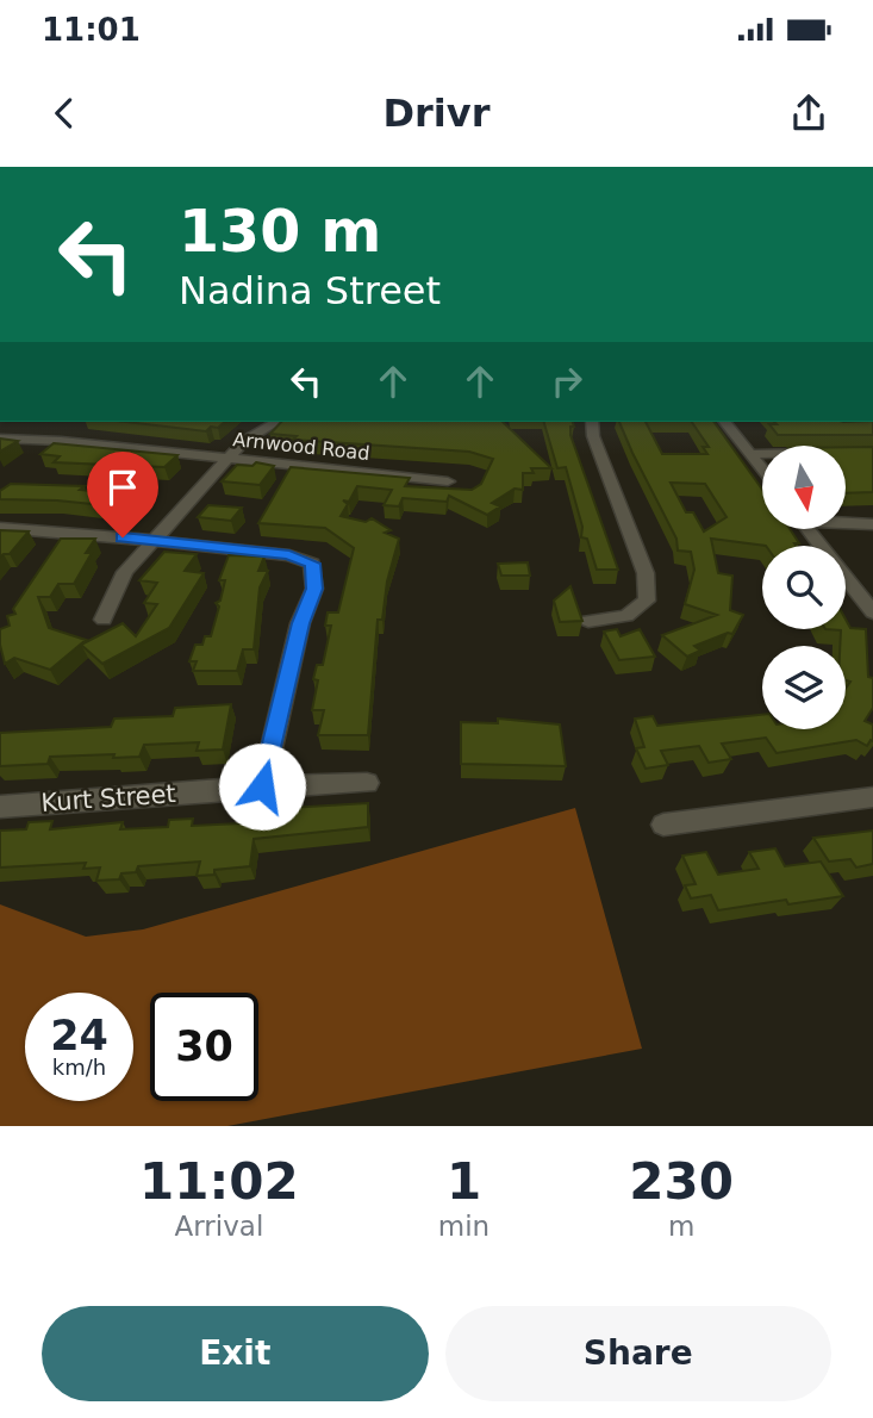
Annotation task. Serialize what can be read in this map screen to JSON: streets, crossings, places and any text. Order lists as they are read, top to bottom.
{
  "streets": {
    "street": ["Arnwood Road", "Kurt Street"]
  },
  "north": "bottom",
  "page": {
    "status": "11:01",
    "header": "Drivr",
    "turn": ["130 m", "Nadina Street"],
    "speed": "24 km/h",
    "limit": "30",
    "eta": [
      "11:02",
      "Arrival",
      "1",
      "min",
      "230",
      "m"
    ],
    "buttons": ["Exit", "Share"]
  }
}
